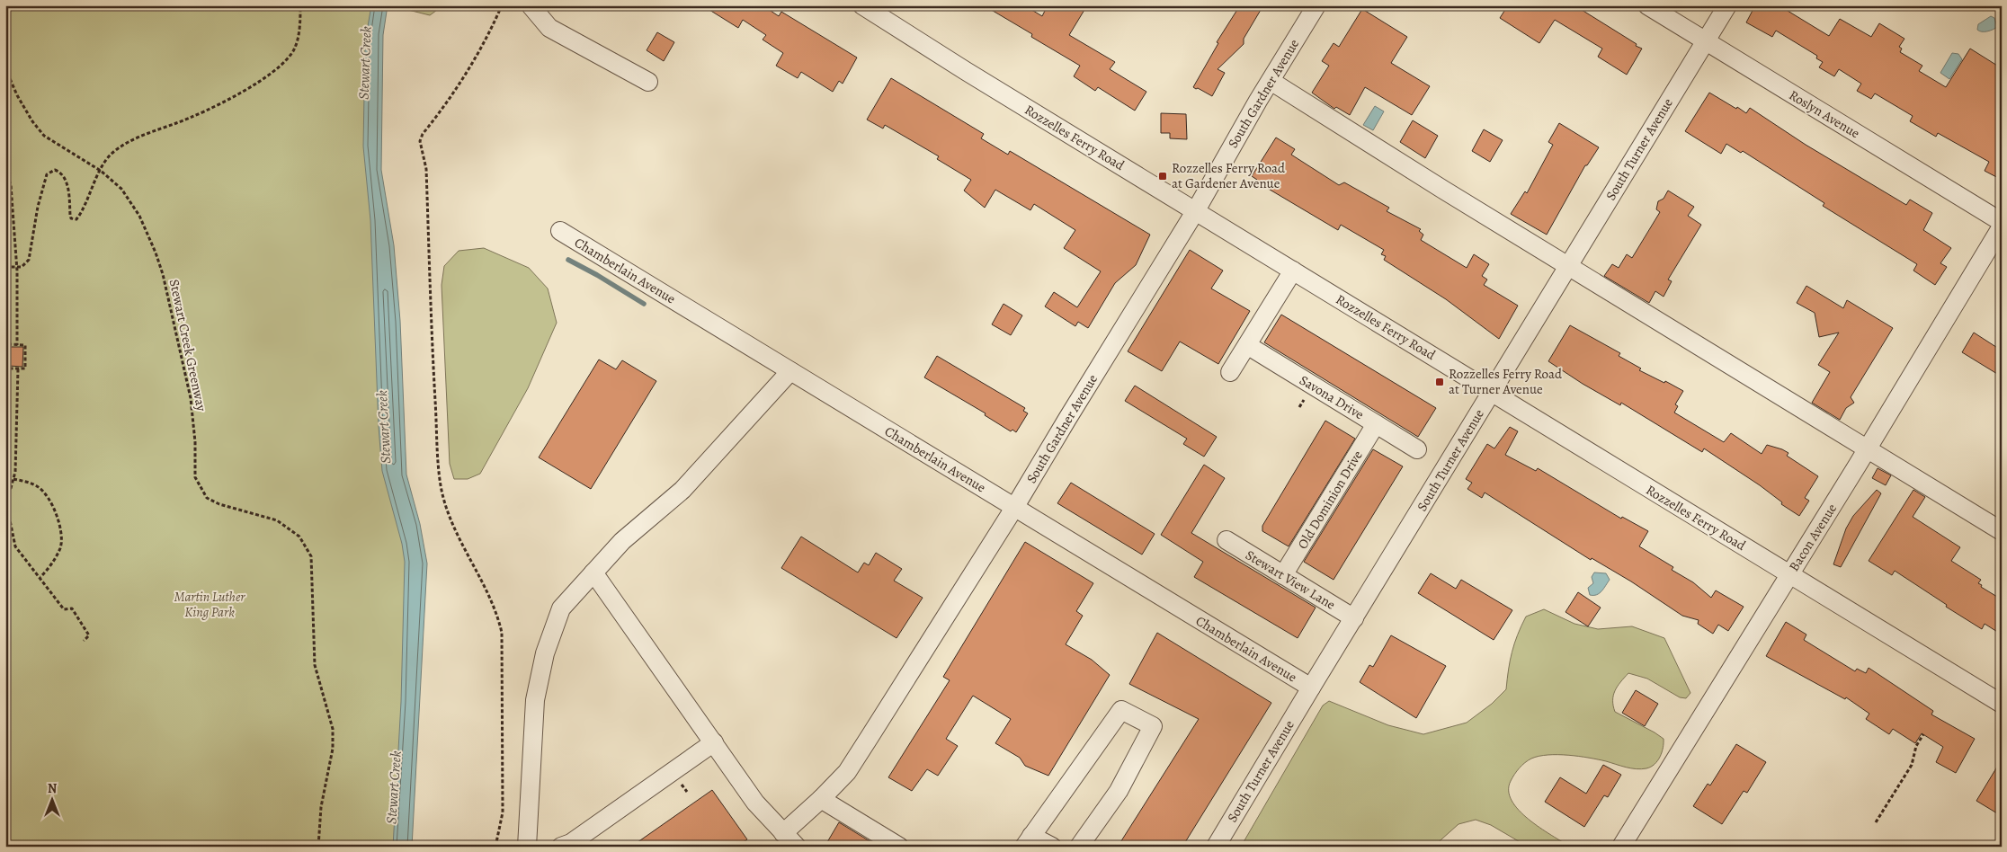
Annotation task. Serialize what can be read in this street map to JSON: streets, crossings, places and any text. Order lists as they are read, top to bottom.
{
  "streets": {
    "street": [
      "South Gardner Avenue",
      "Roslyn Avenue",
      "Rozzelles Ferry Road",
      "South Turner Avenue",
      "Chamberlain Avenue",
      "Savona Drive",
      "Old Dominion Drive",
      "Bacon Avenue",
      "Stewart View Lane"
    ],
    "path": ["Stewart Creek Greenway"]
  },
  "crossings": [
    ["South Gardner Avenue", "Rozzelles Ferry Road"],
    ["South Gardner Avenue", "Chamberlain Avenue"],
    ["Roslyn Avenue", "South Turner Avenue"],
    ["Rozzelles Ferry Road", "South Turner Avenue"],
    ["Rozzelles Ferry Road", "Bacon Avenue"],
    ["South Turner Avenue", "Chamberlain Avenue"],
    ["South Turner Avenue", "Stewart View Lane"],
    ["Savona Drive", "Old Dominion Drive"],
    ["Old Dominion Drive", "Stewart View Lane"]
  ],
  "water": ["Stewart Creek"],
  "parks": ["Martin Luther King Park"],
  "places": {
    "transit": ["Rozzelles Ferry Road at Gardener Avenue", "Rozzelles Ferry Road at Turner Avenue"]
  },
  "north": "top"
}
